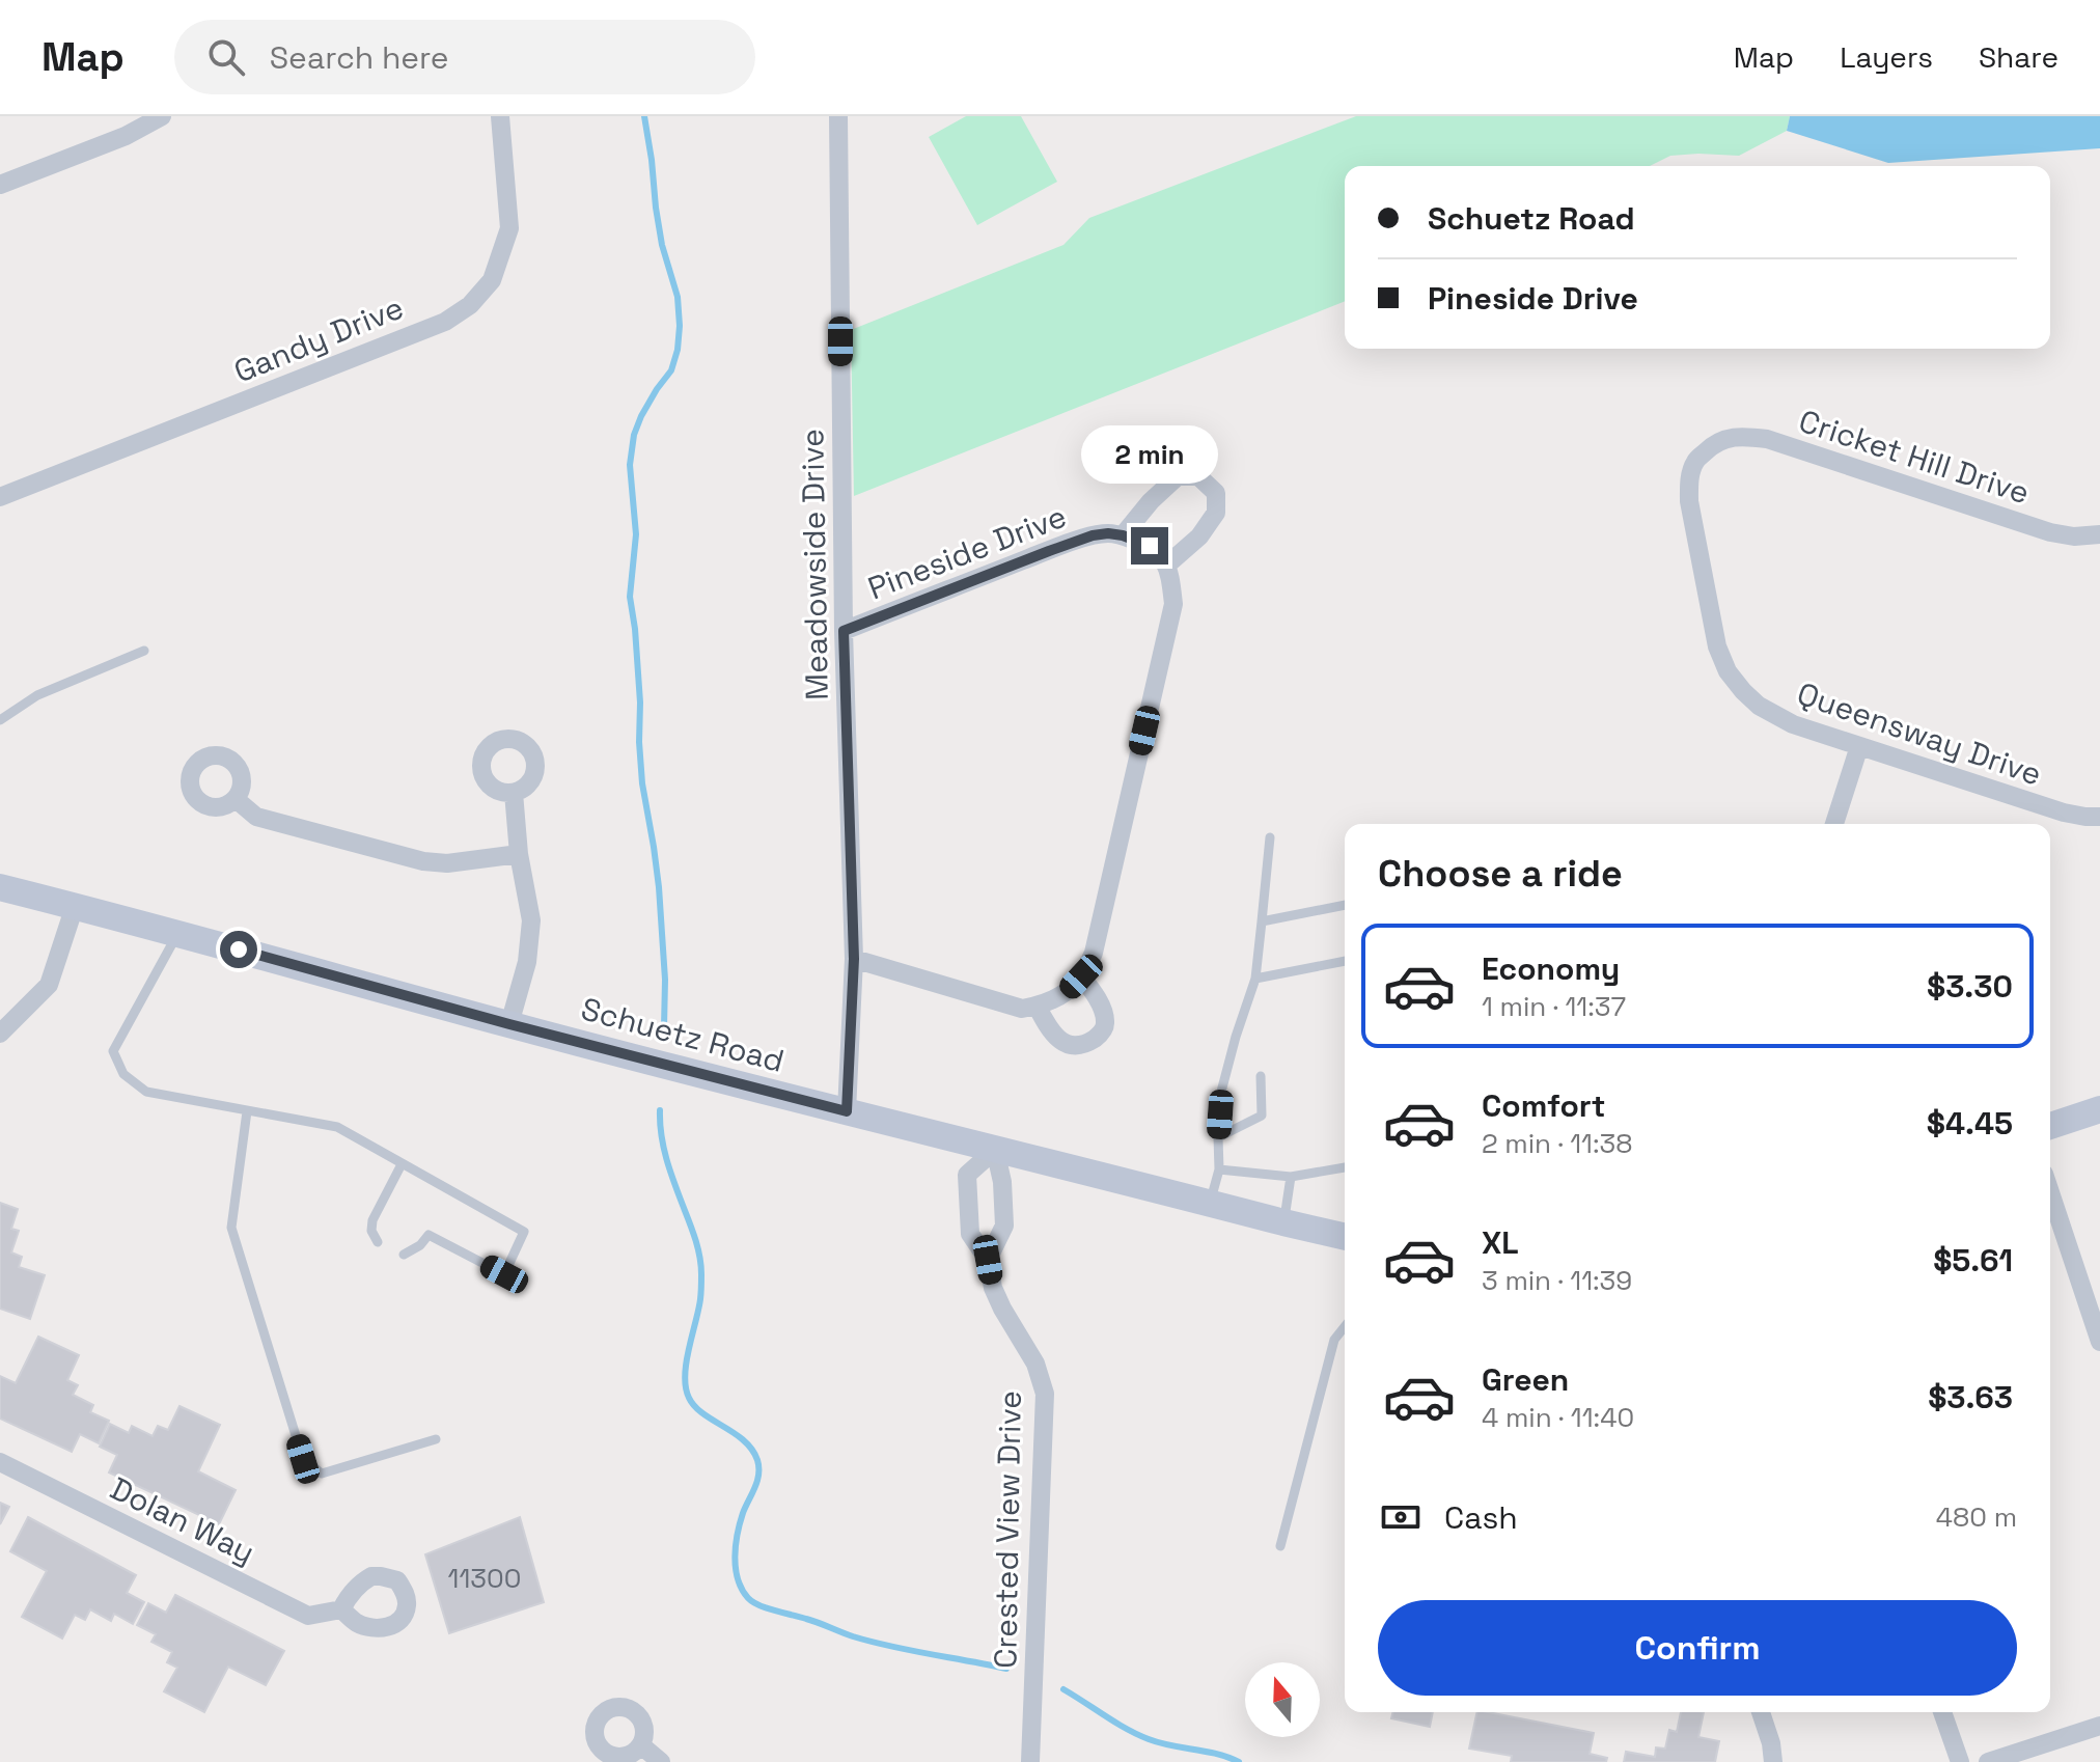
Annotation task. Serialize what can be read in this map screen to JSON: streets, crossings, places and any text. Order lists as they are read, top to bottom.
{
  "streets": {
    "main road": ["Schuetz Road"],
    "street": [
      "Gandy Drive",
      "Cricket Hill Drive",
      "Pineside Drive",
      "Meadowside Drive",
      "Queensway Drive",
      "Dolan Way",
      "Crested View Drive"
    ]
  },
  "crossings": [
    ["Cricket Hill Drive", "Queensway Drive"],
    ["Pineside Drive", "Meadowside Drive"],
    ["Meadowside Drive", "Schuetz Road"],
    ["Schuetz Road", "Crested View Drive"]
  ],
  "house_numbers": ["11300"],
  "north": "top",
  "page": {
    "header": "Map",
    "search": "Search here",
    "nav": ["Map", "Layers", "Share"],
    "banner": ["Schuetz Road", "Pineside Drive"],
    "bubble": "2 min",
    "heading": "Choose a ride",
    "list": [
      {
        "name": "Economy",
        "note": "1 min · 11:37",
        "value": "$3.30"
      },
      {
        "name": "Comfort",
        "note": "2 min · 11:38",
        "value": "$4.45"
      },
      {
        "name": "XL",
        "note": "3 min · 11:39",
        "value": "$5.61"
      },
      {
        "name": "Green",
        "note": "4 min · 11:40",
        "value": "$3.63"
      }
    ],
    "pay": ["Cash", "480 m"],
    "buttons": "Confirm"
  }
}
